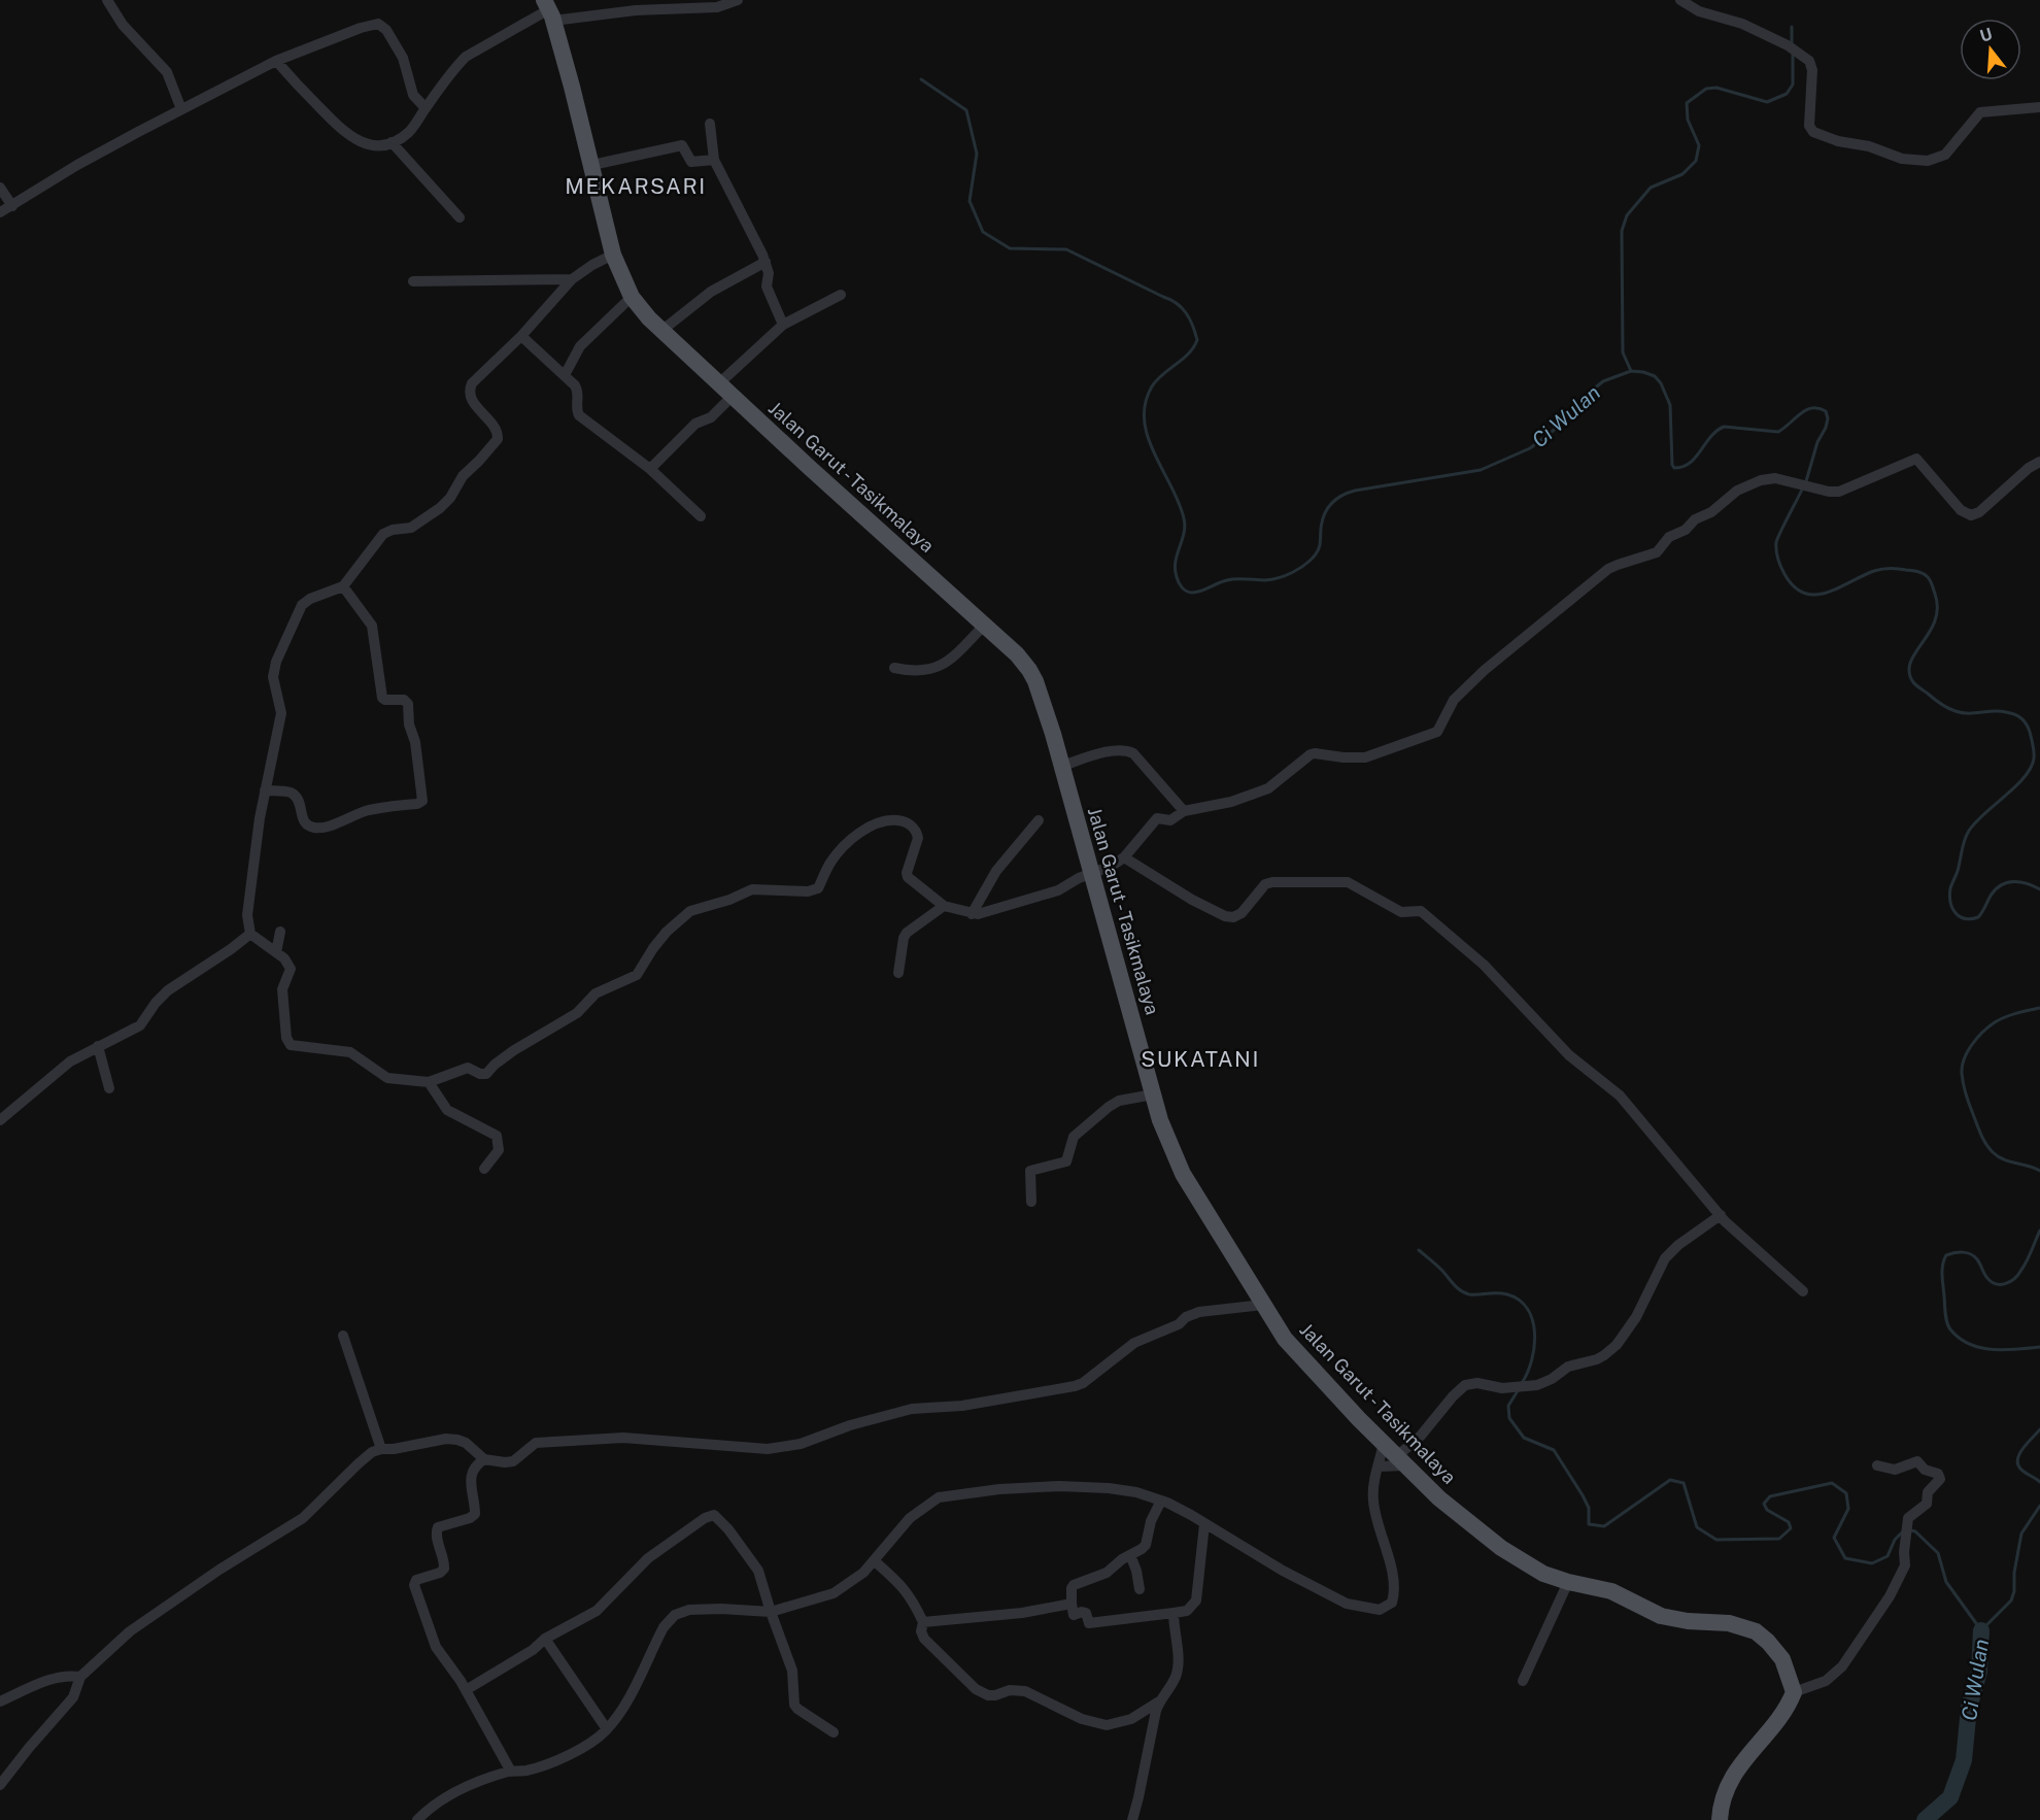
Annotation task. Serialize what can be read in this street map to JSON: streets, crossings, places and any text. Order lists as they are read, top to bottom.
{
  "streets": {
    "main road": ["Jalan Garut - Tasikmalaya"]
  },
  "districts": ["MEKARSARI", "SUKATANI"],
  "water": ["Ci Wulan"],
  "north": "top"
}
